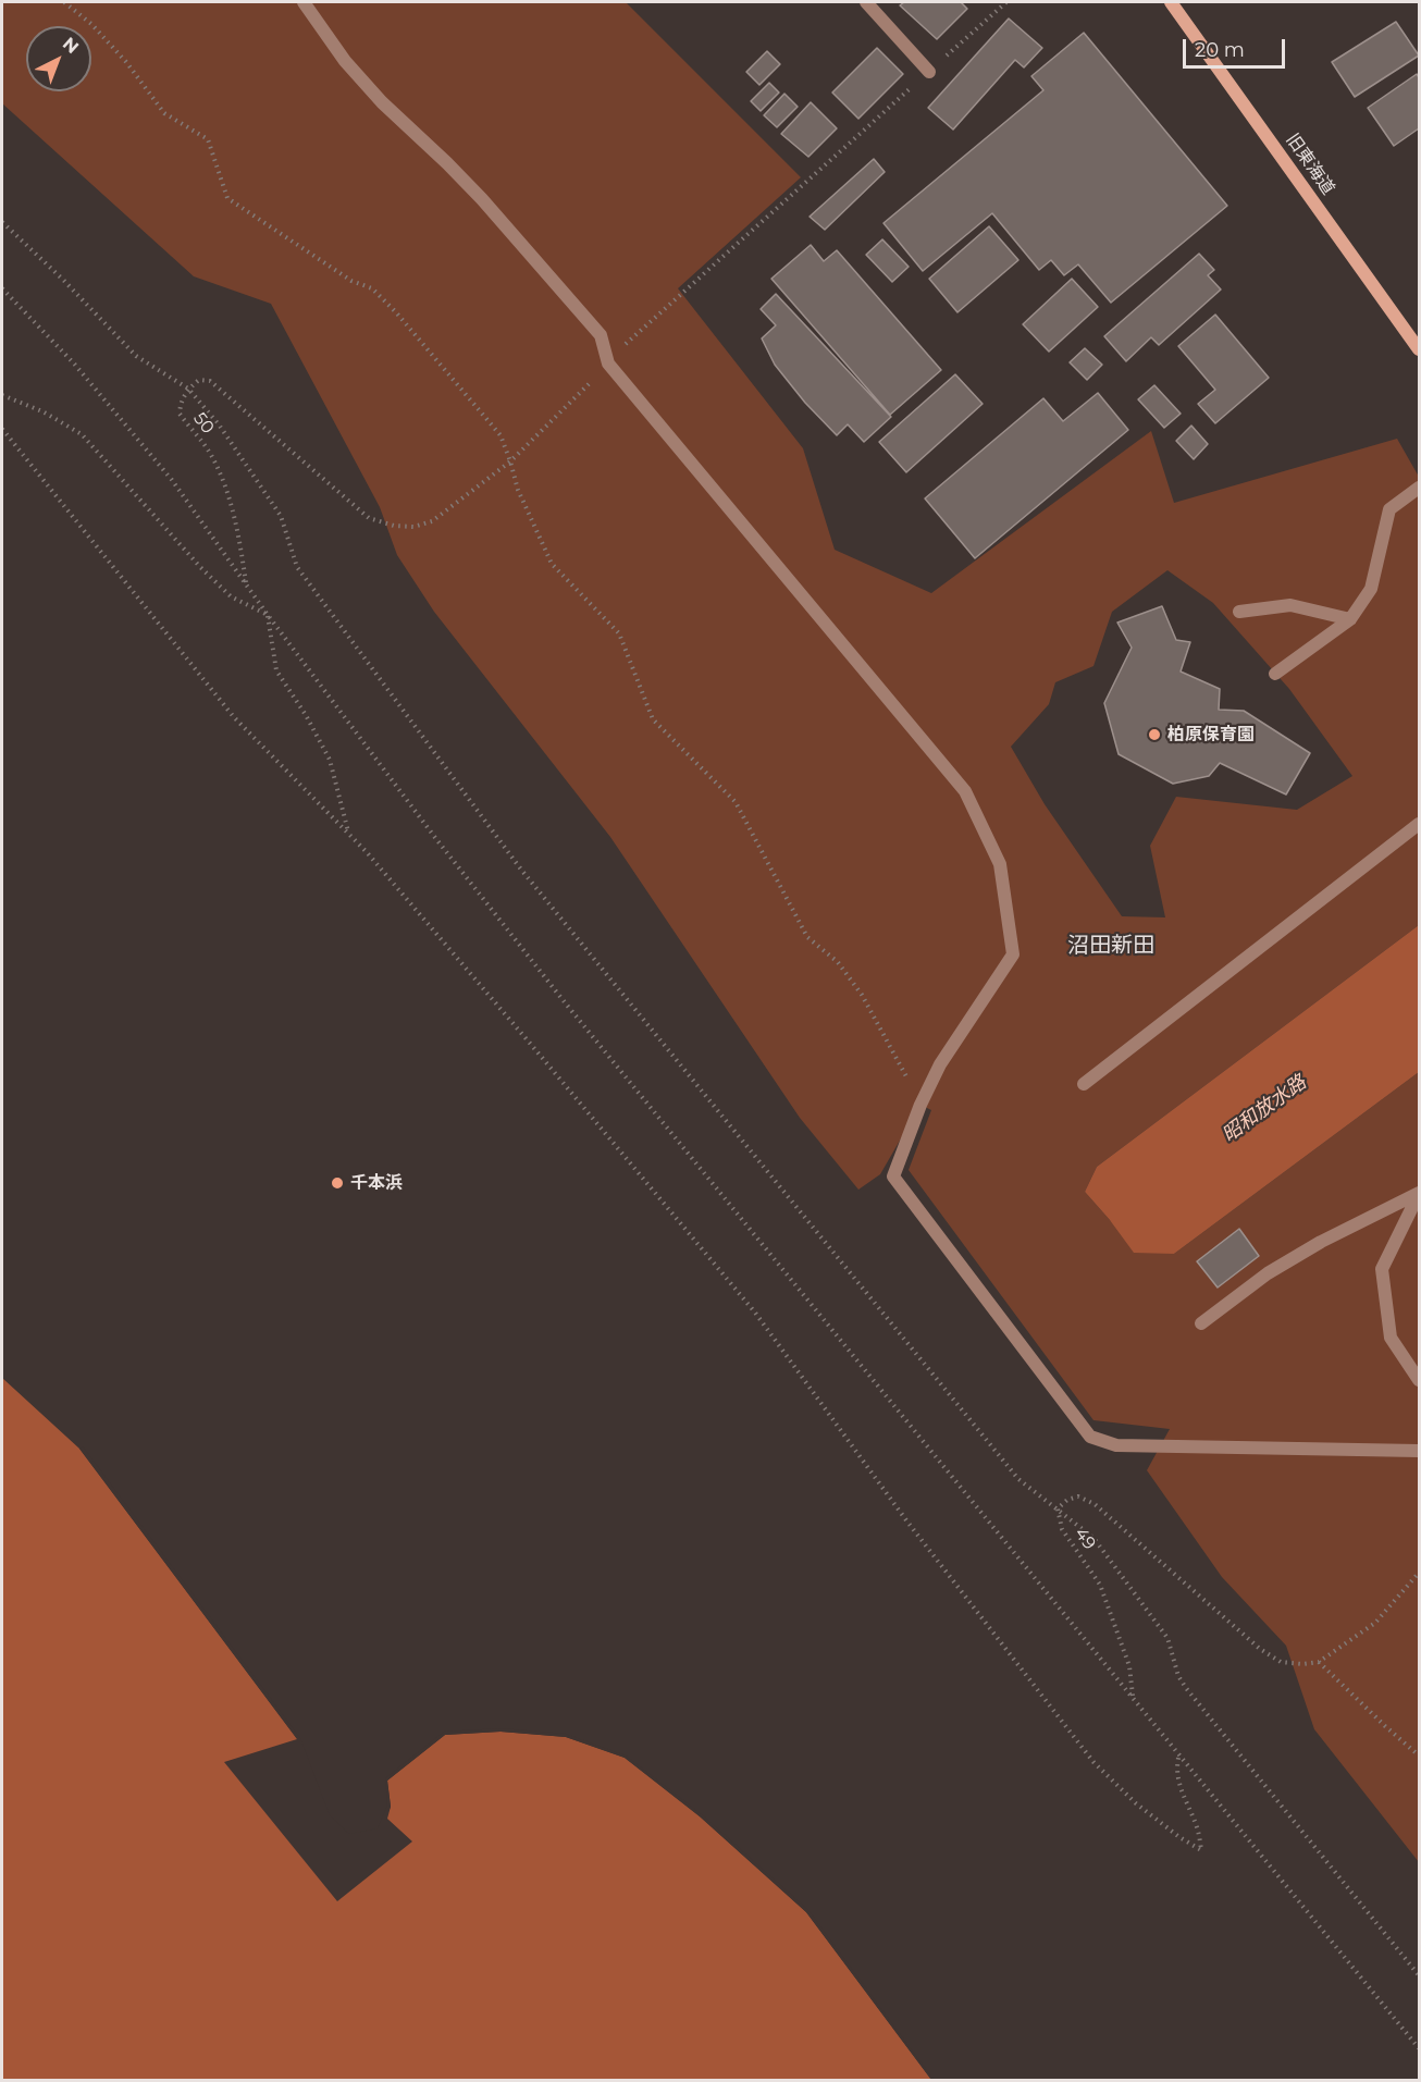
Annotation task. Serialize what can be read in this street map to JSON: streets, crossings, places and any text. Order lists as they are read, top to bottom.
{
  "streets": {
    "main road": ["旧東海道"],
    "path": ["50", "49"]
  },
  "districts": ["沼田新田"],
  "water": ["昭和放水路"],
  "places": ["柏原保育園", "千本浜"],
  "scale_bar": "20 m",
  "north": "top right"
}
